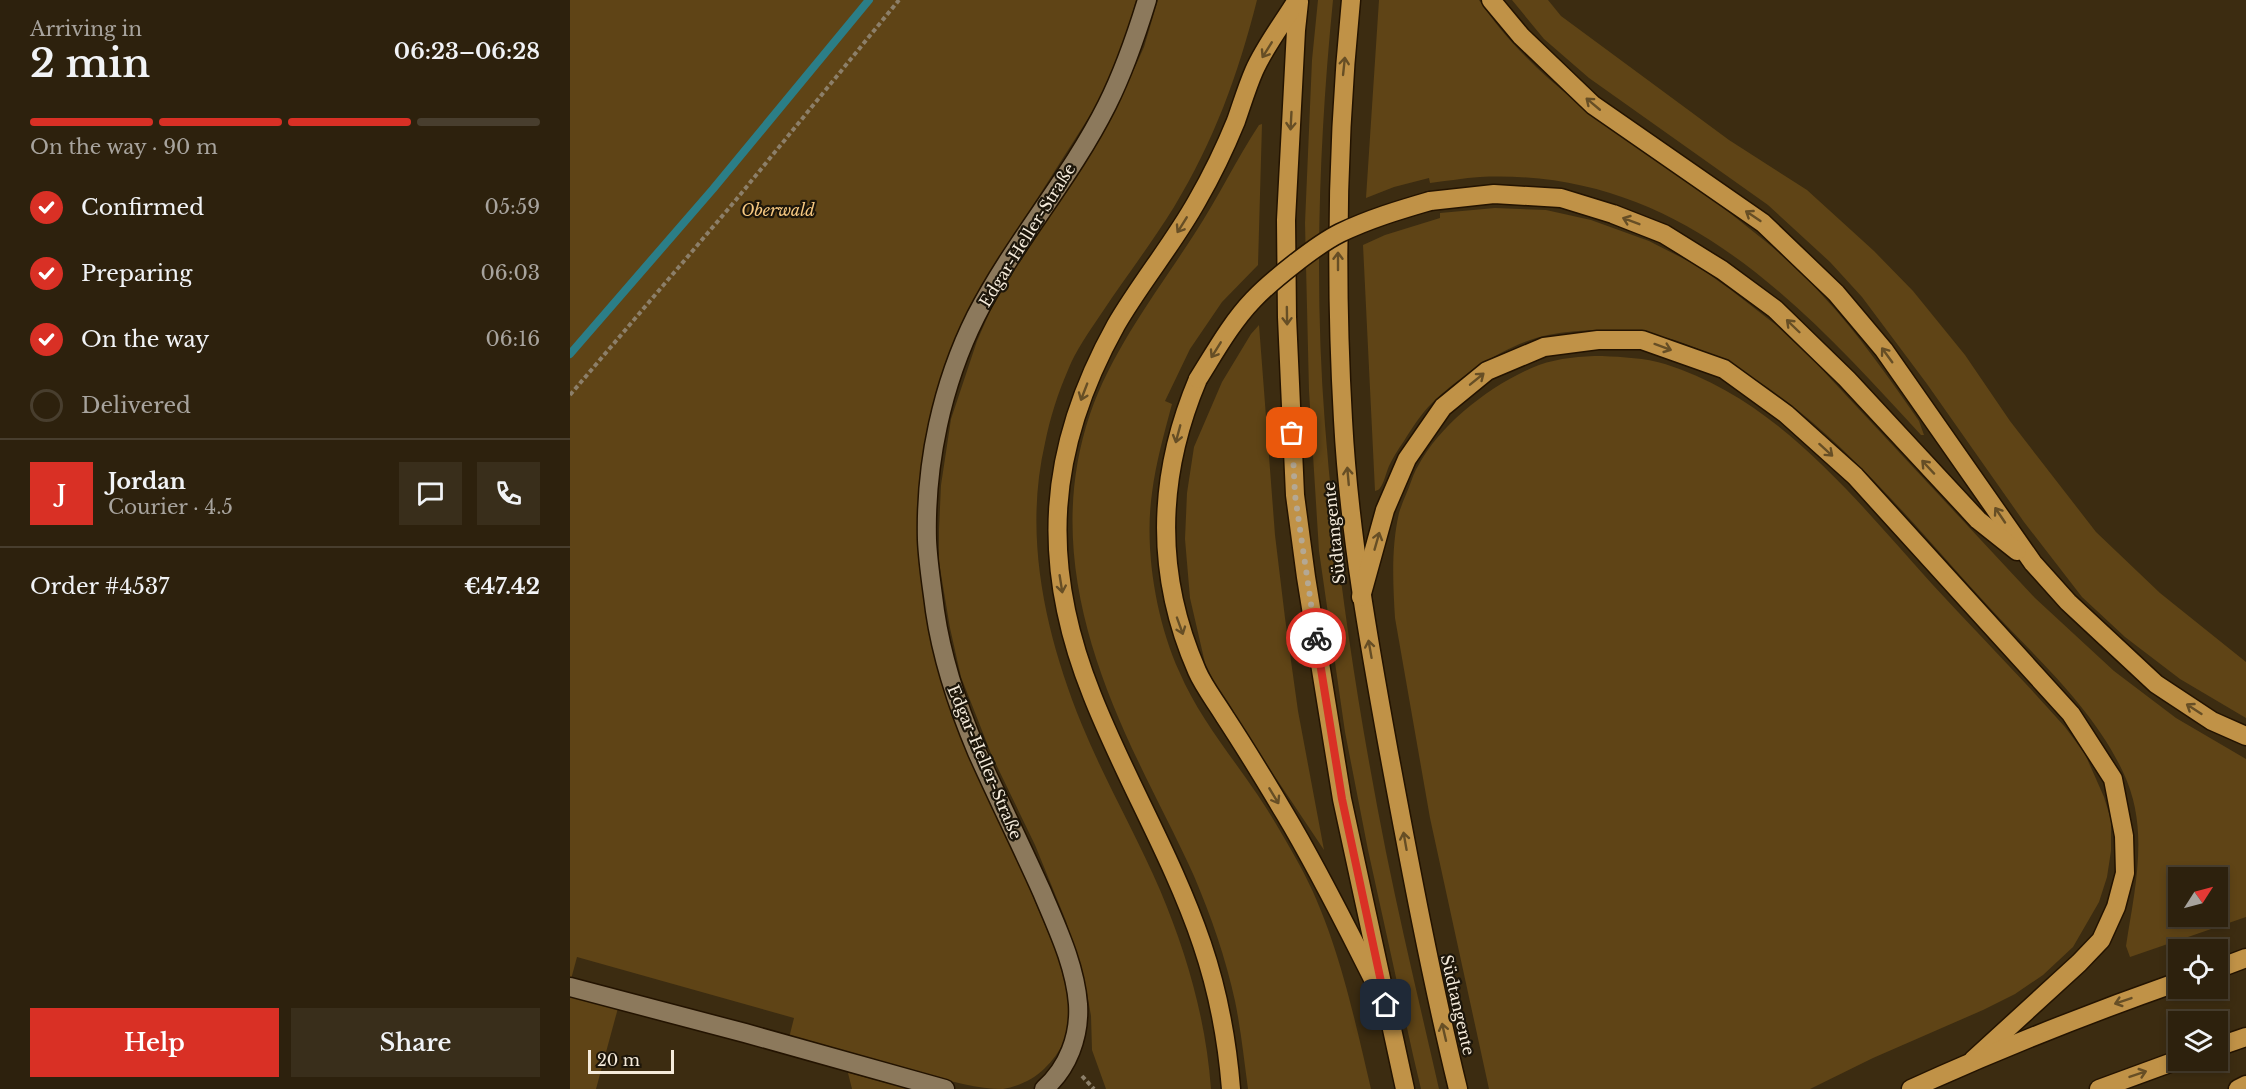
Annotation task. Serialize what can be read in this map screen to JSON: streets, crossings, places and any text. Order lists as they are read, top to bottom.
{
  "streets": {
    "highway": ["Südtangente"],
    "lane": ["Edgar-Heller-Straße"]
  },
  "parks": ["Oberwald"],
  "scale_bar": "20 m",
  "north": "top right",
  "page": {
    "heading": ["2 min", "Arriving in", "06:23–06:28"],
    "panel": [
      "Jordan",
      "Courier · 4.5",
      "Order #4537",
      "€47.42"
    ],
    "bar": "On the way · 90 m",
    "list": [
      ["Confirmed", "05:59"],
      ["Preparing", "06:03"],
      ["On the way", "06:16"],
      "Delivered"
    ],
    "round": "J",
    "buttons": ["Help", "Share"],
    "scale": "20 m"
  }
}
